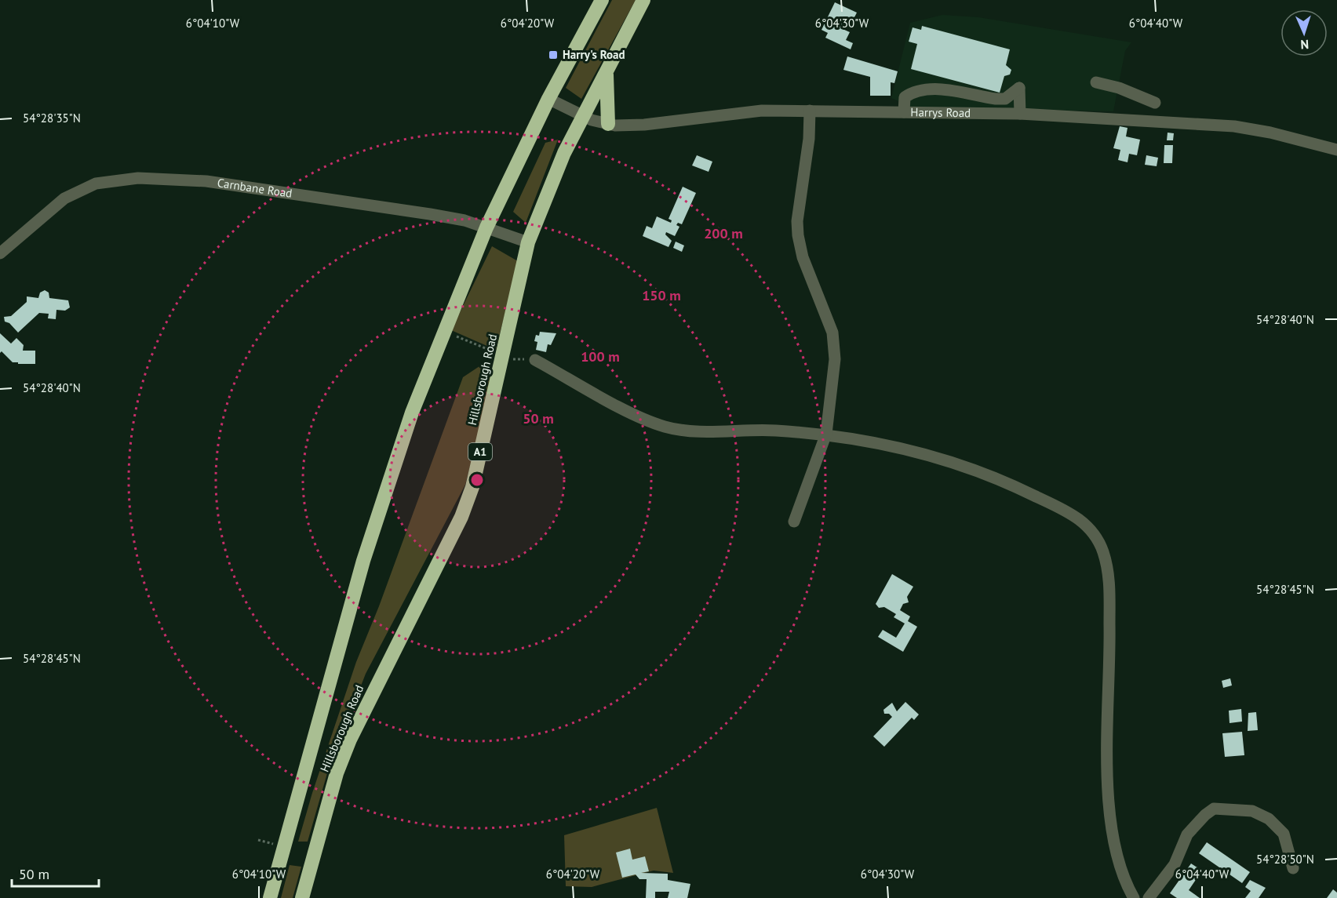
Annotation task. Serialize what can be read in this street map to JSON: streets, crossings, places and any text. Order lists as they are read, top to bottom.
{
  "streets": {
    "highway": ["Hillsborough Road", "A1"],
    "street": ["Harrys Road", "Carnbane Road"]
  },
  "crossings": [
    ["Harrys Road", "Hillsborough Road"],
    ["Carnbane Road", "Hillsborough Road"]
  ],
  "places": {
    "transit": ["Harry's Road"]
  },
  "scale_bar": "50 m",
  "north": "bottom",
  "coordinates": [
    "6°04'10\"W",
    "6°04'20\"W",
    "6°04'30\"W",
    "6°04'40\"W",
    "54°28'35\"N",
    "54°28'40\"N",
    "54°28'45\"N",
    "54°28'50\"N"
  ],
  "rings": [
    "200 m",
    "150 m",
    "100 m",
    "50 m"
  ]
}
